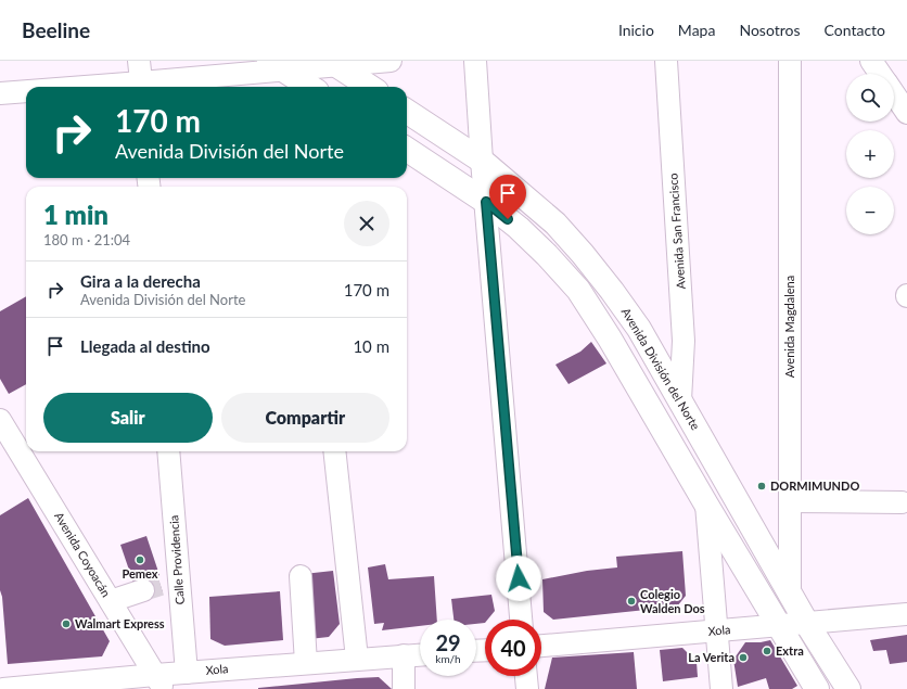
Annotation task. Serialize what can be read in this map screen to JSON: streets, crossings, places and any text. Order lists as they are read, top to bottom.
{
  "streets": {
    "main road": ["Avenida División del Norte"],
    "street": [
      "Avenida San Francisco",
      "Avenida Magdalena",
      "Avenida Coyoacán",
      "Calle Providencia",
      "Xola"
    ]
  },
  "crossings": [
    ["Avenida San Francisco", "Avenida División del Norte"],
    ["Avenida Magdalena", "Avenida División del Norte"],
    ["Avenida División del Norte", "Xola"],
    ["Avenida Coyoacán", "Xola"],
    ["Calle Providencia", "Xola"]
  ],
  "places": [
    "DORMIMUNDO",
    "Pemex",
    "Colegio Walden Dos",
    "Walmart Express",
    "Extra",
    "La Verita"
  ],
  "page": {
    "header": "Beeline",
    "nav": [
      "Inicio",
      "Mapa",
      "Nosotros",
      "Contacto"
    ],
    "map_buttons": ["+", "−"],
    "turn": ["170 m", "Avenida División del Norte"],
    "heading": ["1 min", "180 m · 21:04"],
    "list": [
      {
        "name": "Gira a la derecha",
        "note": "Avenida División del Norte",
        "value": "170 m"
      },
      {
        "name": "Llegada al destino",
        "value": "10 m"
      }
    ],
    "buttons": ["Salir", "Compartir"],
    "speed": "29 km/h",
    "limit": "40"
  }
}
